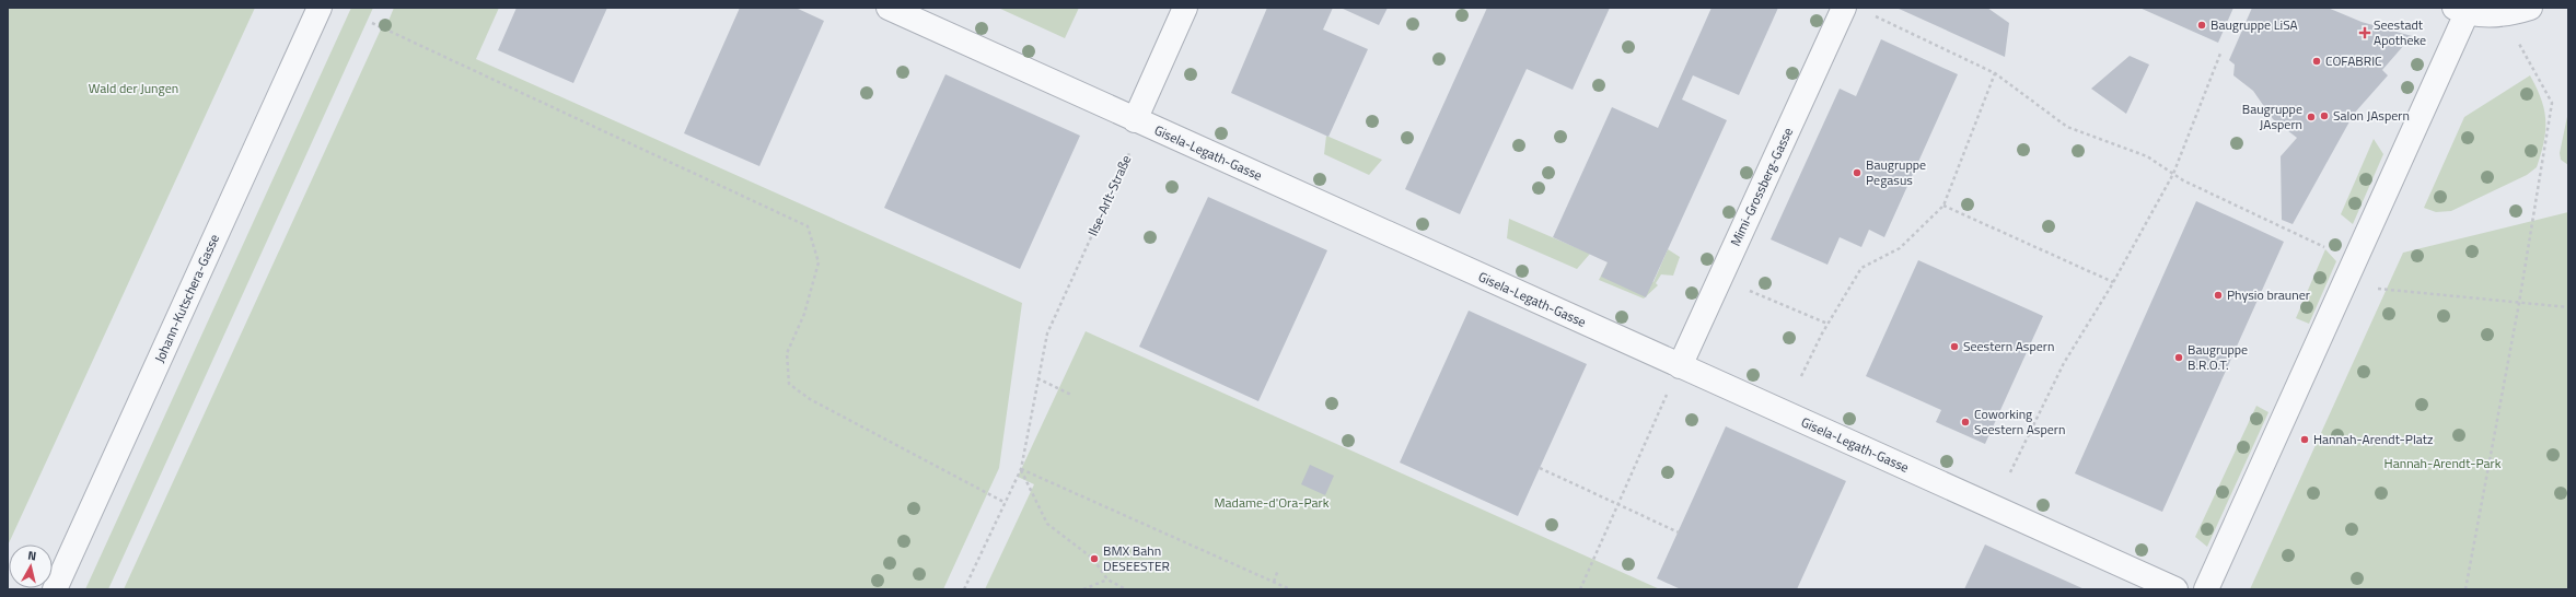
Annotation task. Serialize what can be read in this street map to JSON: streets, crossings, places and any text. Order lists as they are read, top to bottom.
{
  "streets": {
    "street": ["Gisela-Legath-Gasse", "Mimi-Grossberg-Gasse", "Johann-Kutschera-Gasse"],
    "path": ["Ilse-Arlt-Straße"]
  },
  "crossings": [
    ["Gisela-Legath-Gasse", "Mimi-Grossberg-Gasse"],
    ["Gisela-Legath-Gasse", "Ilse-Arlt-Straße"]
  ],
  "parks": ["Wald der Jungen", "Hannah-Arendt-Park", "Madame-d'Ora-Park"],
  "places": {
    "other": [
      "Baugruppe LiSA",
      "COFABRIC",
      "Salon JAspern",
      "Baugruppe JAspern",
      "Baugruppe Pegasus",
      "Physio brauner",
      "Seestern Aspern",
      "Baugruppe B.R.O.T.",
      "Coworking Seestern Aspern",
      "Hannah-Arendt-Platz",
      "BMX Bahn DESEESTER"
    ],
    "health": ["Seestadt Apotheke"]
  },
  "north": "top"
}
